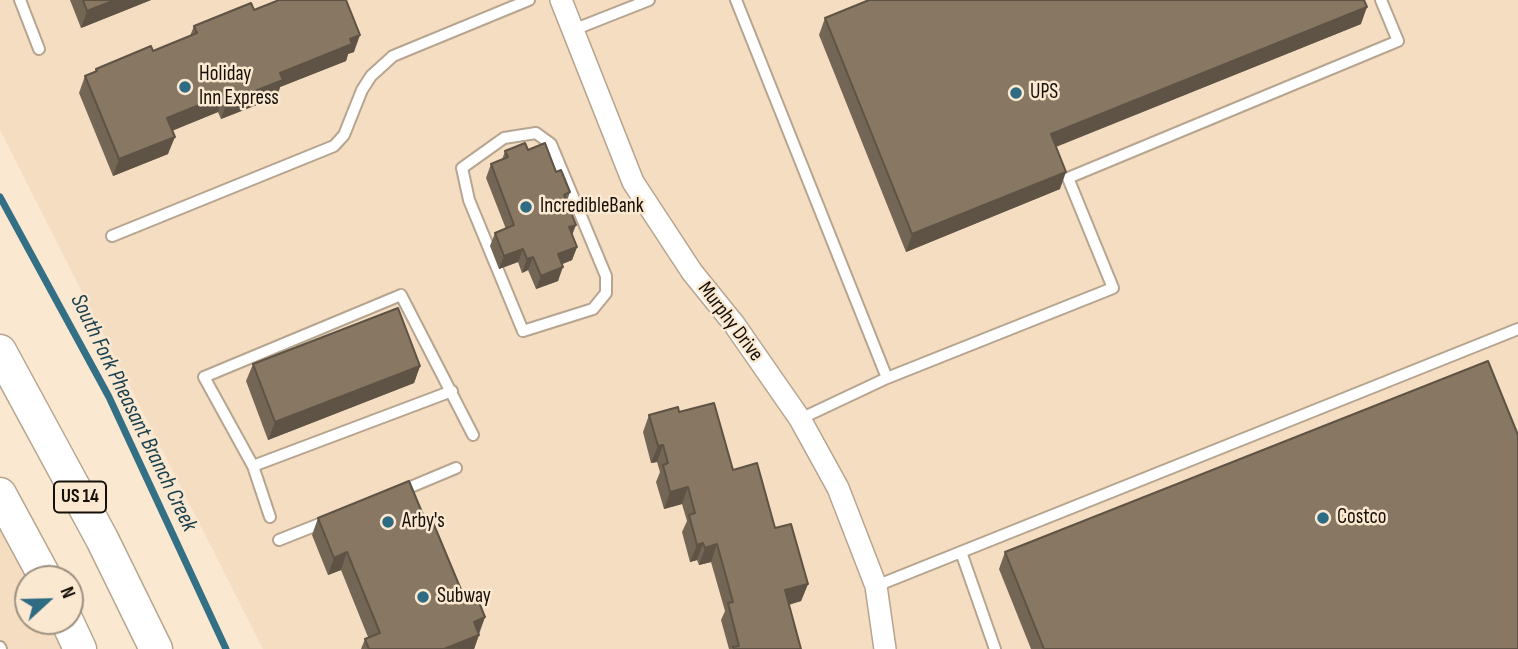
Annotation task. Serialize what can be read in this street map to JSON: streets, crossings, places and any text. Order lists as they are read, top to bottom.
{
  "streets": {
    "main road": ["US 14"],
    "street": ["Murphy Drive"]
  },
  "water": ["South Fork Pheasant Branch Creek"],
  "places": [
    "Holiday Inn Express",
    "UPS",
    "IncredibleBank",
    "Costco",
    "Arby's",
    "Subway"
  ],
  "north": "right"
}
